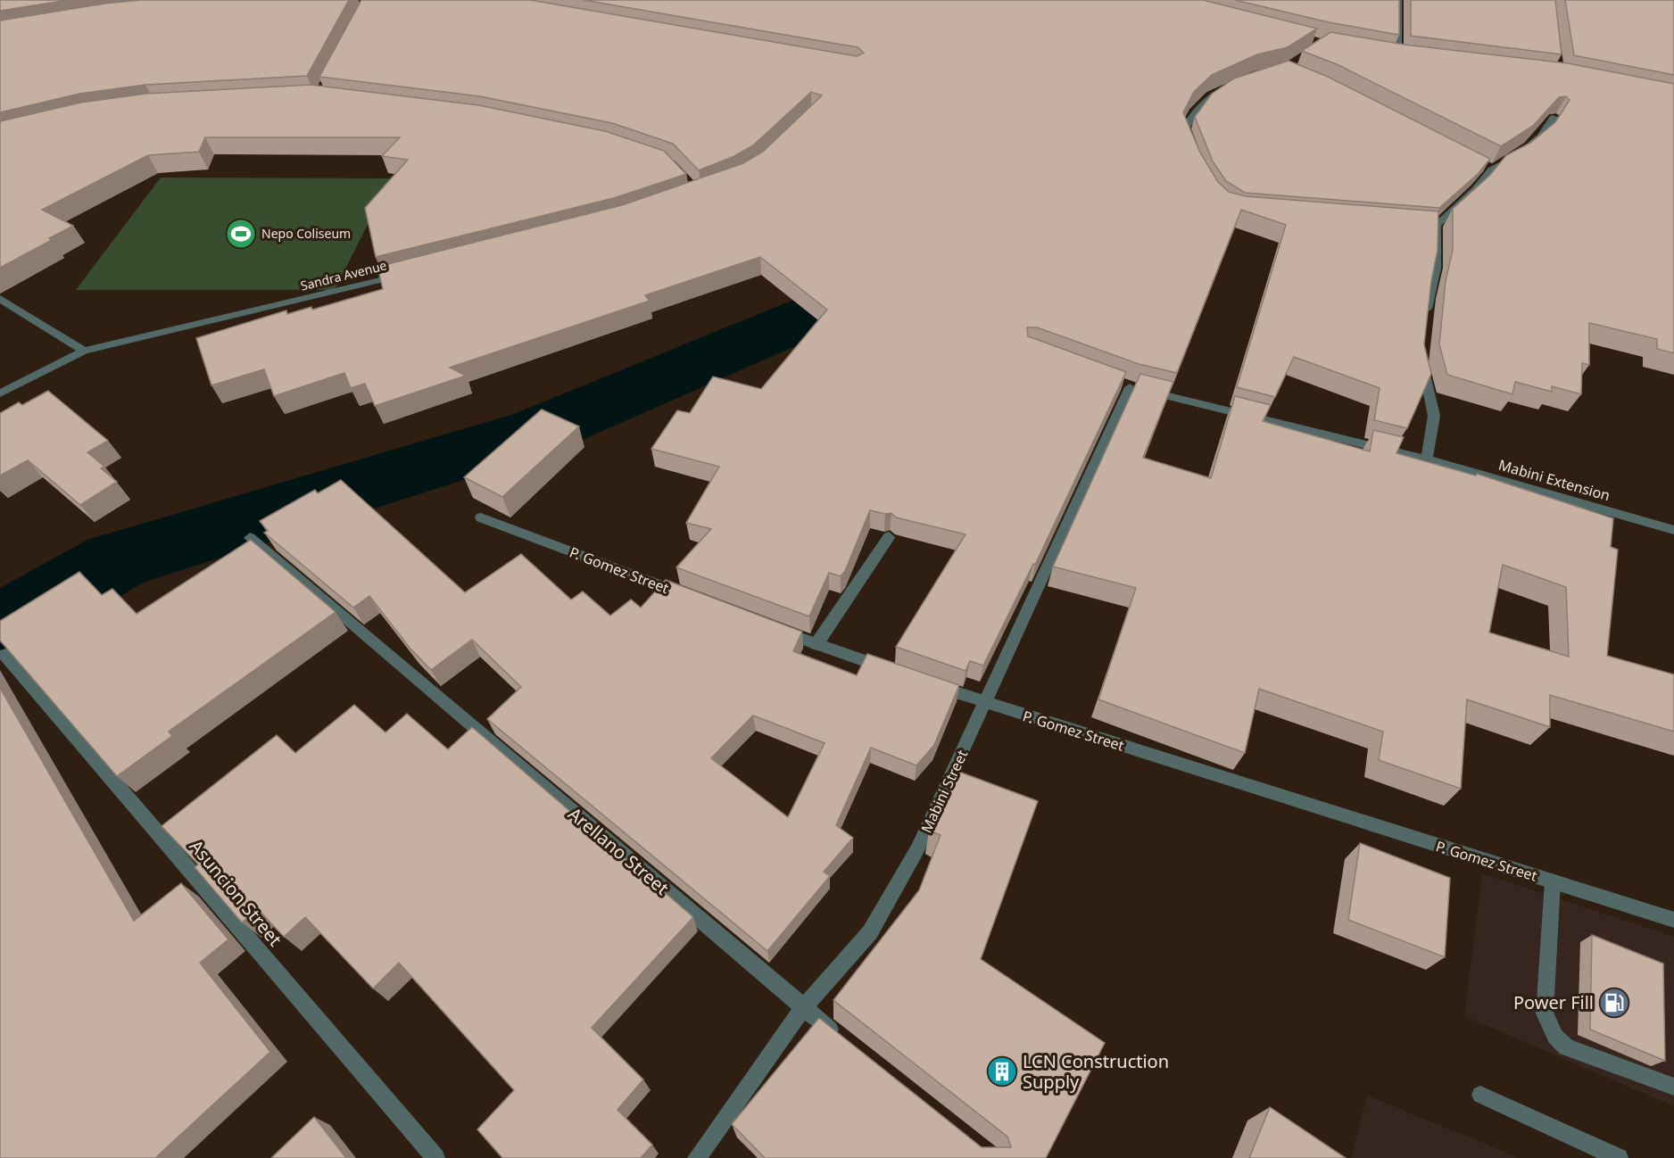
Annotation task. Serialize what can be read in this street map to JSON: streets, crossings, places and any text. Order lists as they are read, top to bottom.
{
  "streets": {
    "street": [
      "Sandra Avenue",
      "Mabini Extension",
      "P. Gomez Street",
      "Mabini Street",
      "Arellano Street",
      "Asuncion Street"
    ]
  },
  "crossings": [
    ["Mabini Extension", "Mabini Street"],
    ["P. Gomez Street", "Mabini Street"],
    ["Mabini Street", "Arellano Street"]
  ],
  "places": {
    "sports": ["Nepo Coliseum"],
    "fuel station": ["Power Fill"],
    "building": ["LCN Construction Supply"]
  }
}
